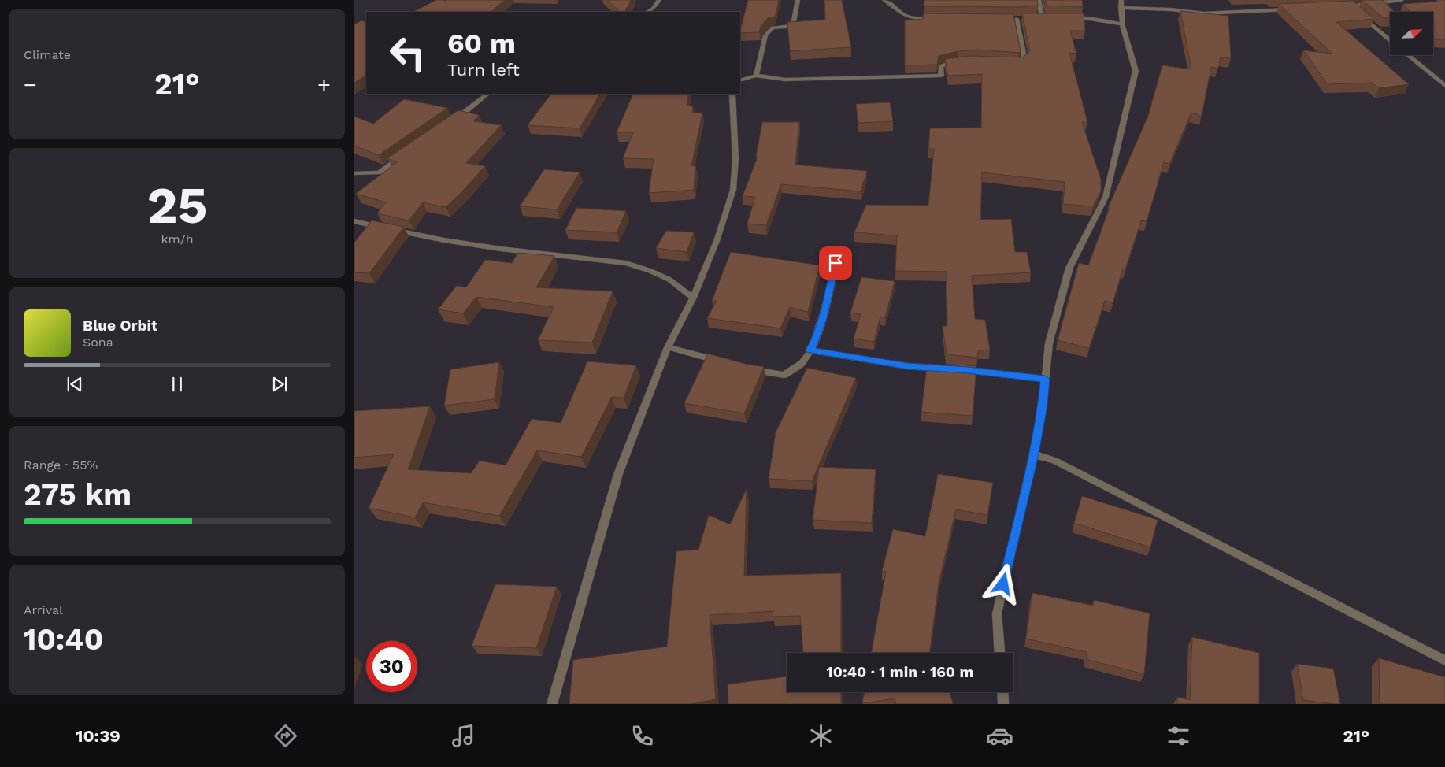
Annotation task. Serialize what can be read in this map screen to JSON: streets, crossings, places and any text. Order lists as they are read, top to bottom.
{
  "north": "top right",
  "page": {
    "tile": [
      "Climate",
      ["25", "km/h"],
      ["Range · 55%", "275 km"],
      ["Arrival", "10:40"]
    ],
    "turn": ["60 m", "Turn left"],
    "heat": ["−", "21°", "+"],
    "song": ["Blue Orbit", "Sona"],
    "limit": "30",
    "trip": "10:40 · 1 min · 160 m",
    "tabs": ["10:39", "21°"]
  }
}
